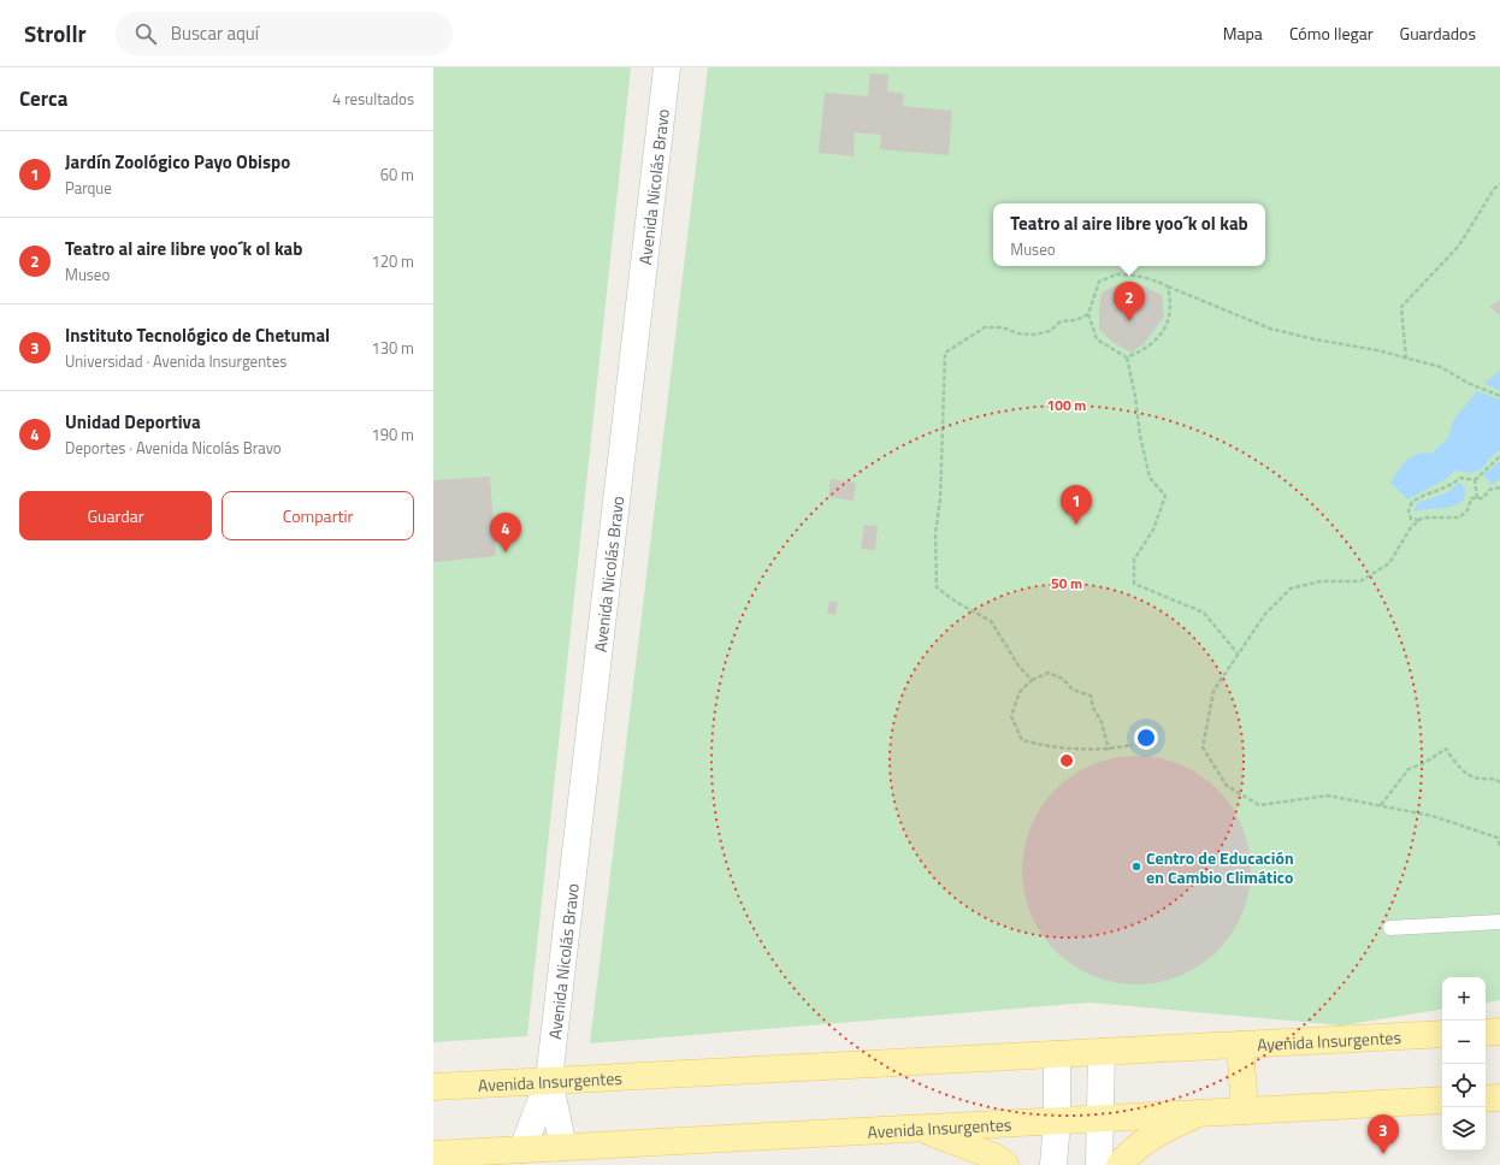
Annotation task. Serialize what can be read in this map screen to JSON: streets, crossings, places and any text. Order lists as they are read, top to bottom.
{
  "streets": {
    "main road": ["Avenida Nicolás Bravo", "Avenida Insurgentes"]
  },
  "crossings": [
    ["Avenida Nicolás Bravo", "Avenida Insurgentes"]
  ],
  "places": ["Centro de Educación en Cambio Climático"],
  "page": {
    "header": "Strollr",
    "search": "Buscar aquí",
    "nav": ["Mapa", "Cómo llegar", "Guardados"],
    "heading": ["Cerca", "4 resultados"],
    "list": [
      {
        "mark": "1",
        "name": "Jardín Zoológico Payo Obispo",
        "note": "Parque",
        "value": "60 m"
      },
      {
        "mark": "2",
        "name": "Teatro al aire libre yoo´k ol kab",
        "note": "Museo",
        "value": "120 m"
      },
      {
        "mark": "3",
        "name": "Instituto Tecnológico de Chetumal",
        "note": "Universidad · Avenida Insurgentes",
        "value": "130 m"
      },
      {
        "mark": "4",
        "name": "Unidad Deportiva",
        "note": "Deportes · Avenida Nicolás Bravo",
        "value": "190 m"
      }
    ],
    "popup": ["Teatro al aire libre yoo´k ol kab", "Museo"],
    "pins": [
      "2",
      "1",
      "4",
      "3"
    ],
    "buttons": ["Guardar", "Compartir"],
    "map_buttons": ["+", "−"]
  },
  "rings": ["100 m", "50 m"]
}
